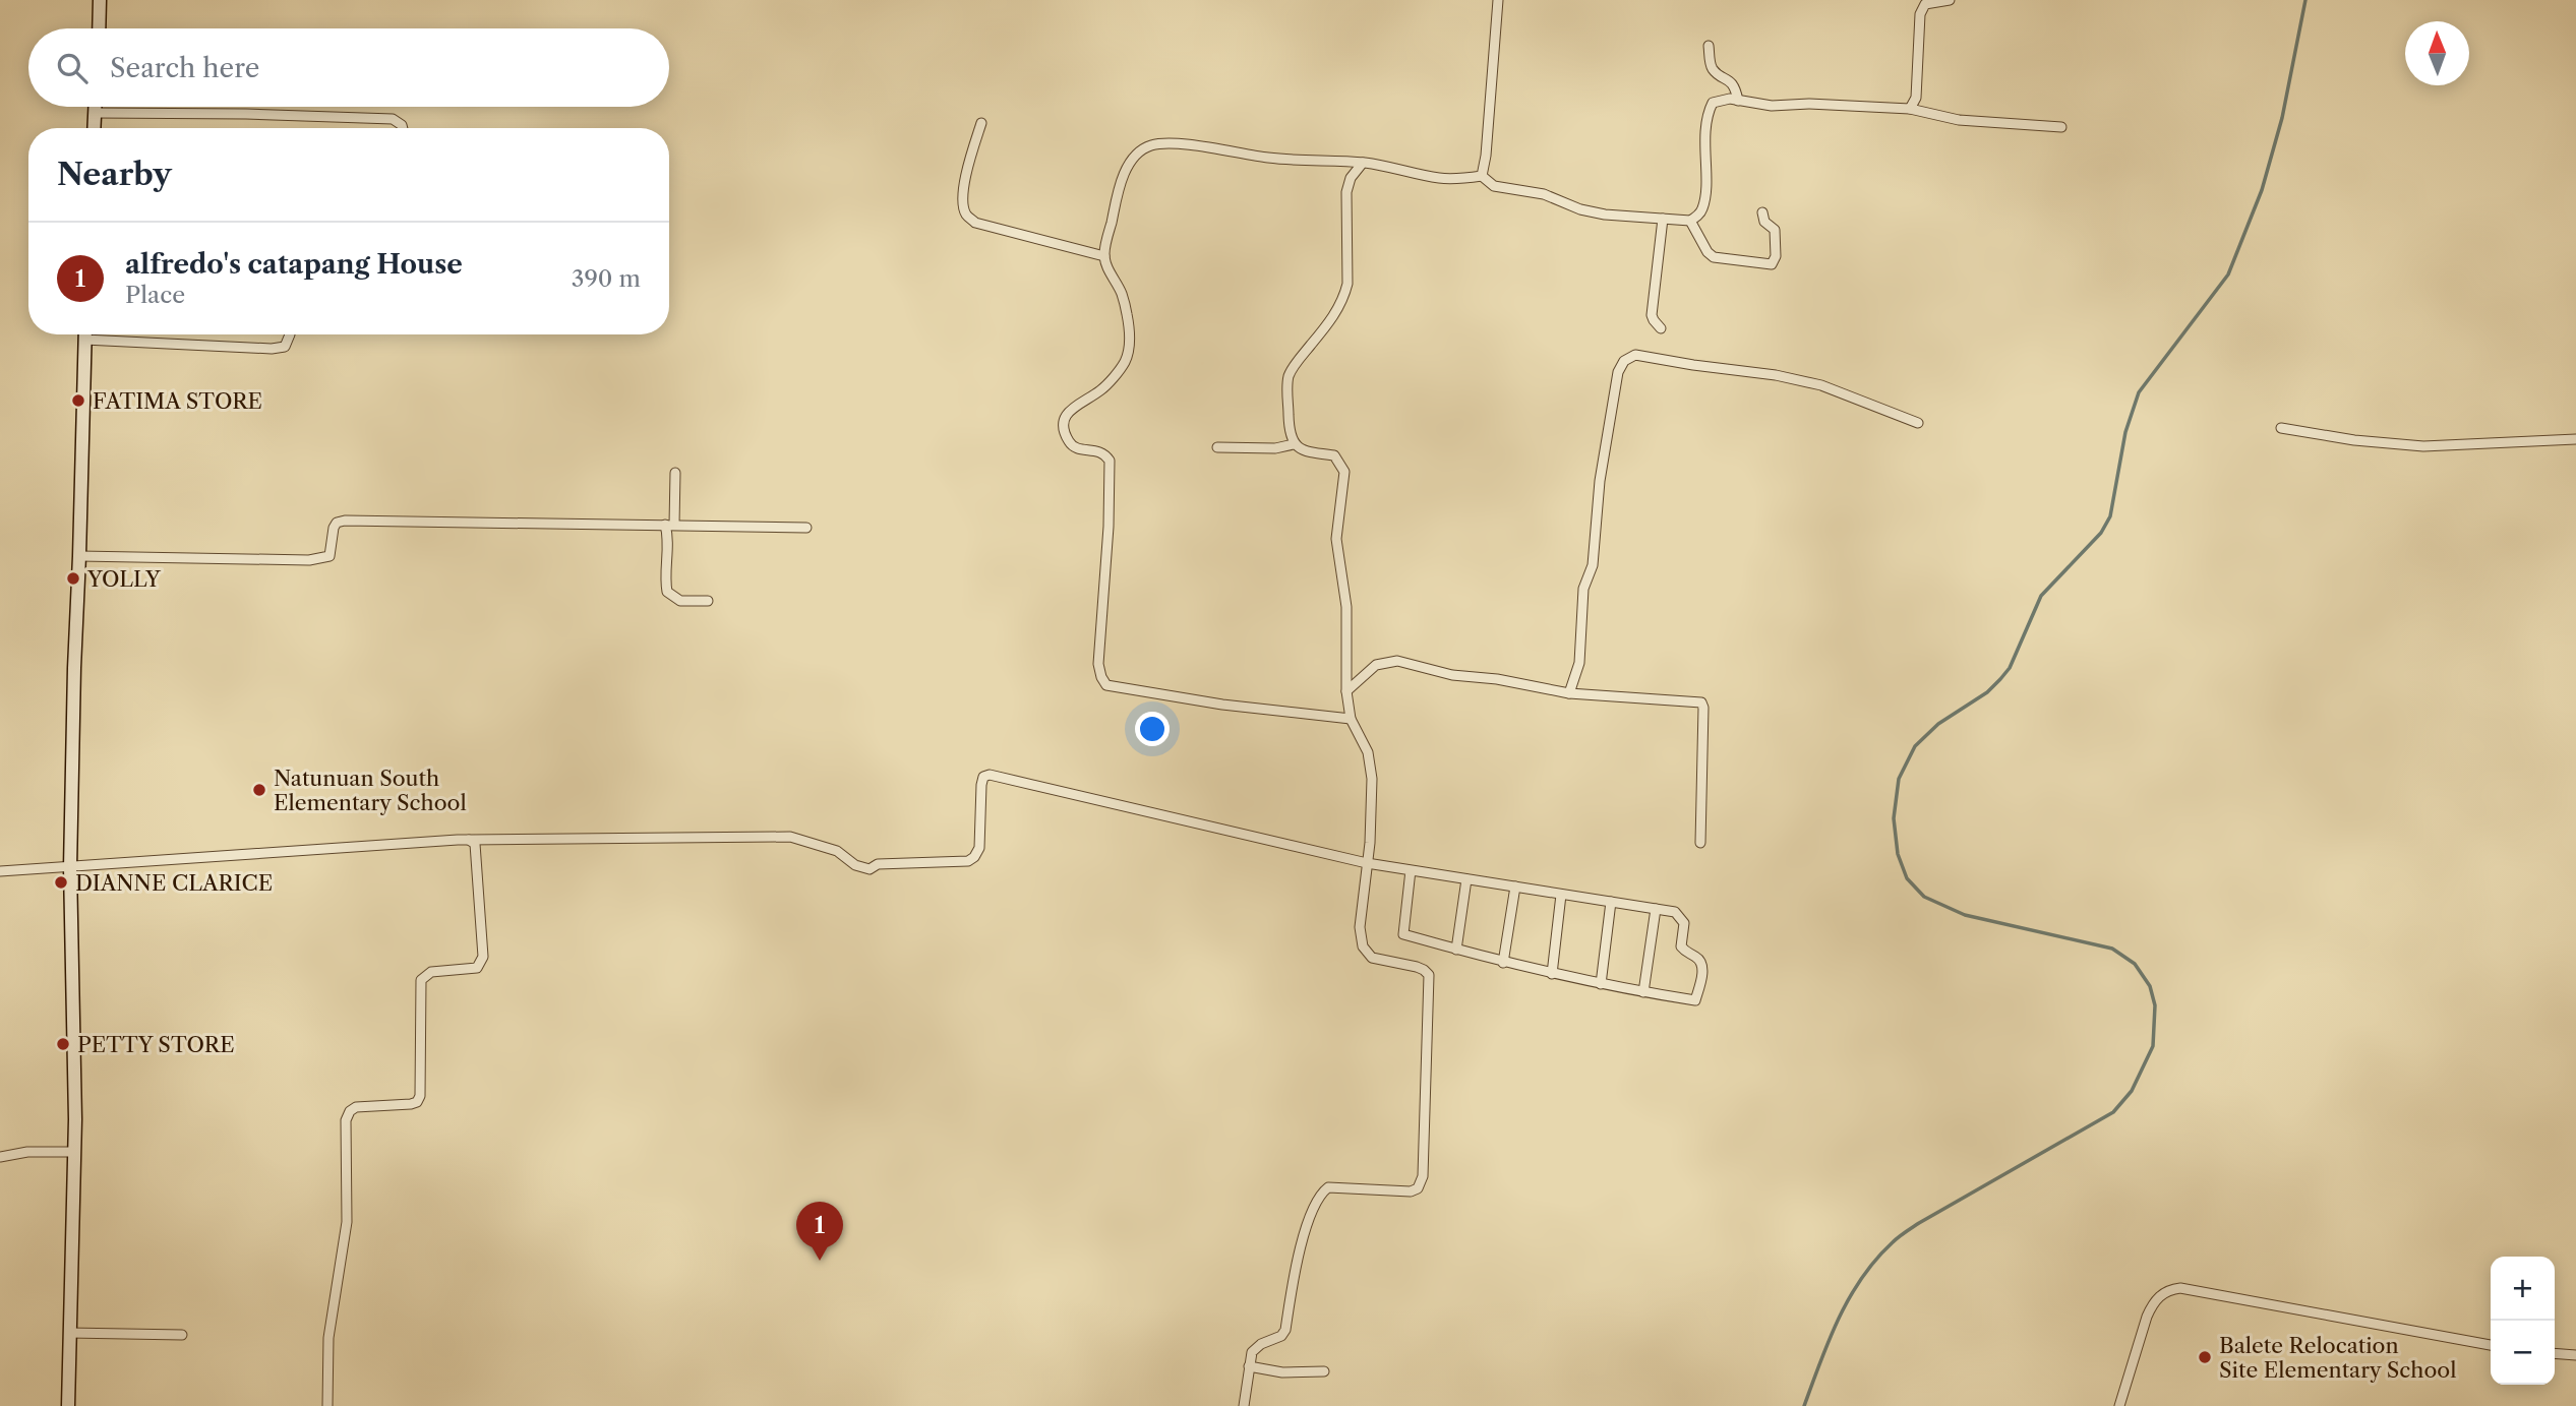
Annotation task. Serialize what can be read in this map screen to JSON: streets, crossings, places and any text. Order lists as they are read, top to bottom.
{
  "places": [
    "FATIMA STORE",
    "YOLLY",
    "Natunuan South Elementary School",
    "DIANNE CLARICE",
    "PETTY STORE",
    "Balete Relocation Site Elementary School"
  ],
  "north": "top",
  "page": {
    "search": "Search here",
    "heading": "Nearby",
    "list": [
      {
        "mark": "1",
        "name": "alfredo's catapang House",
        "note": "Place",
        "value": "390 m"
      }
    ],
    "pins": "1",
    "map_buttons": ["+", "−"]
  }
}
